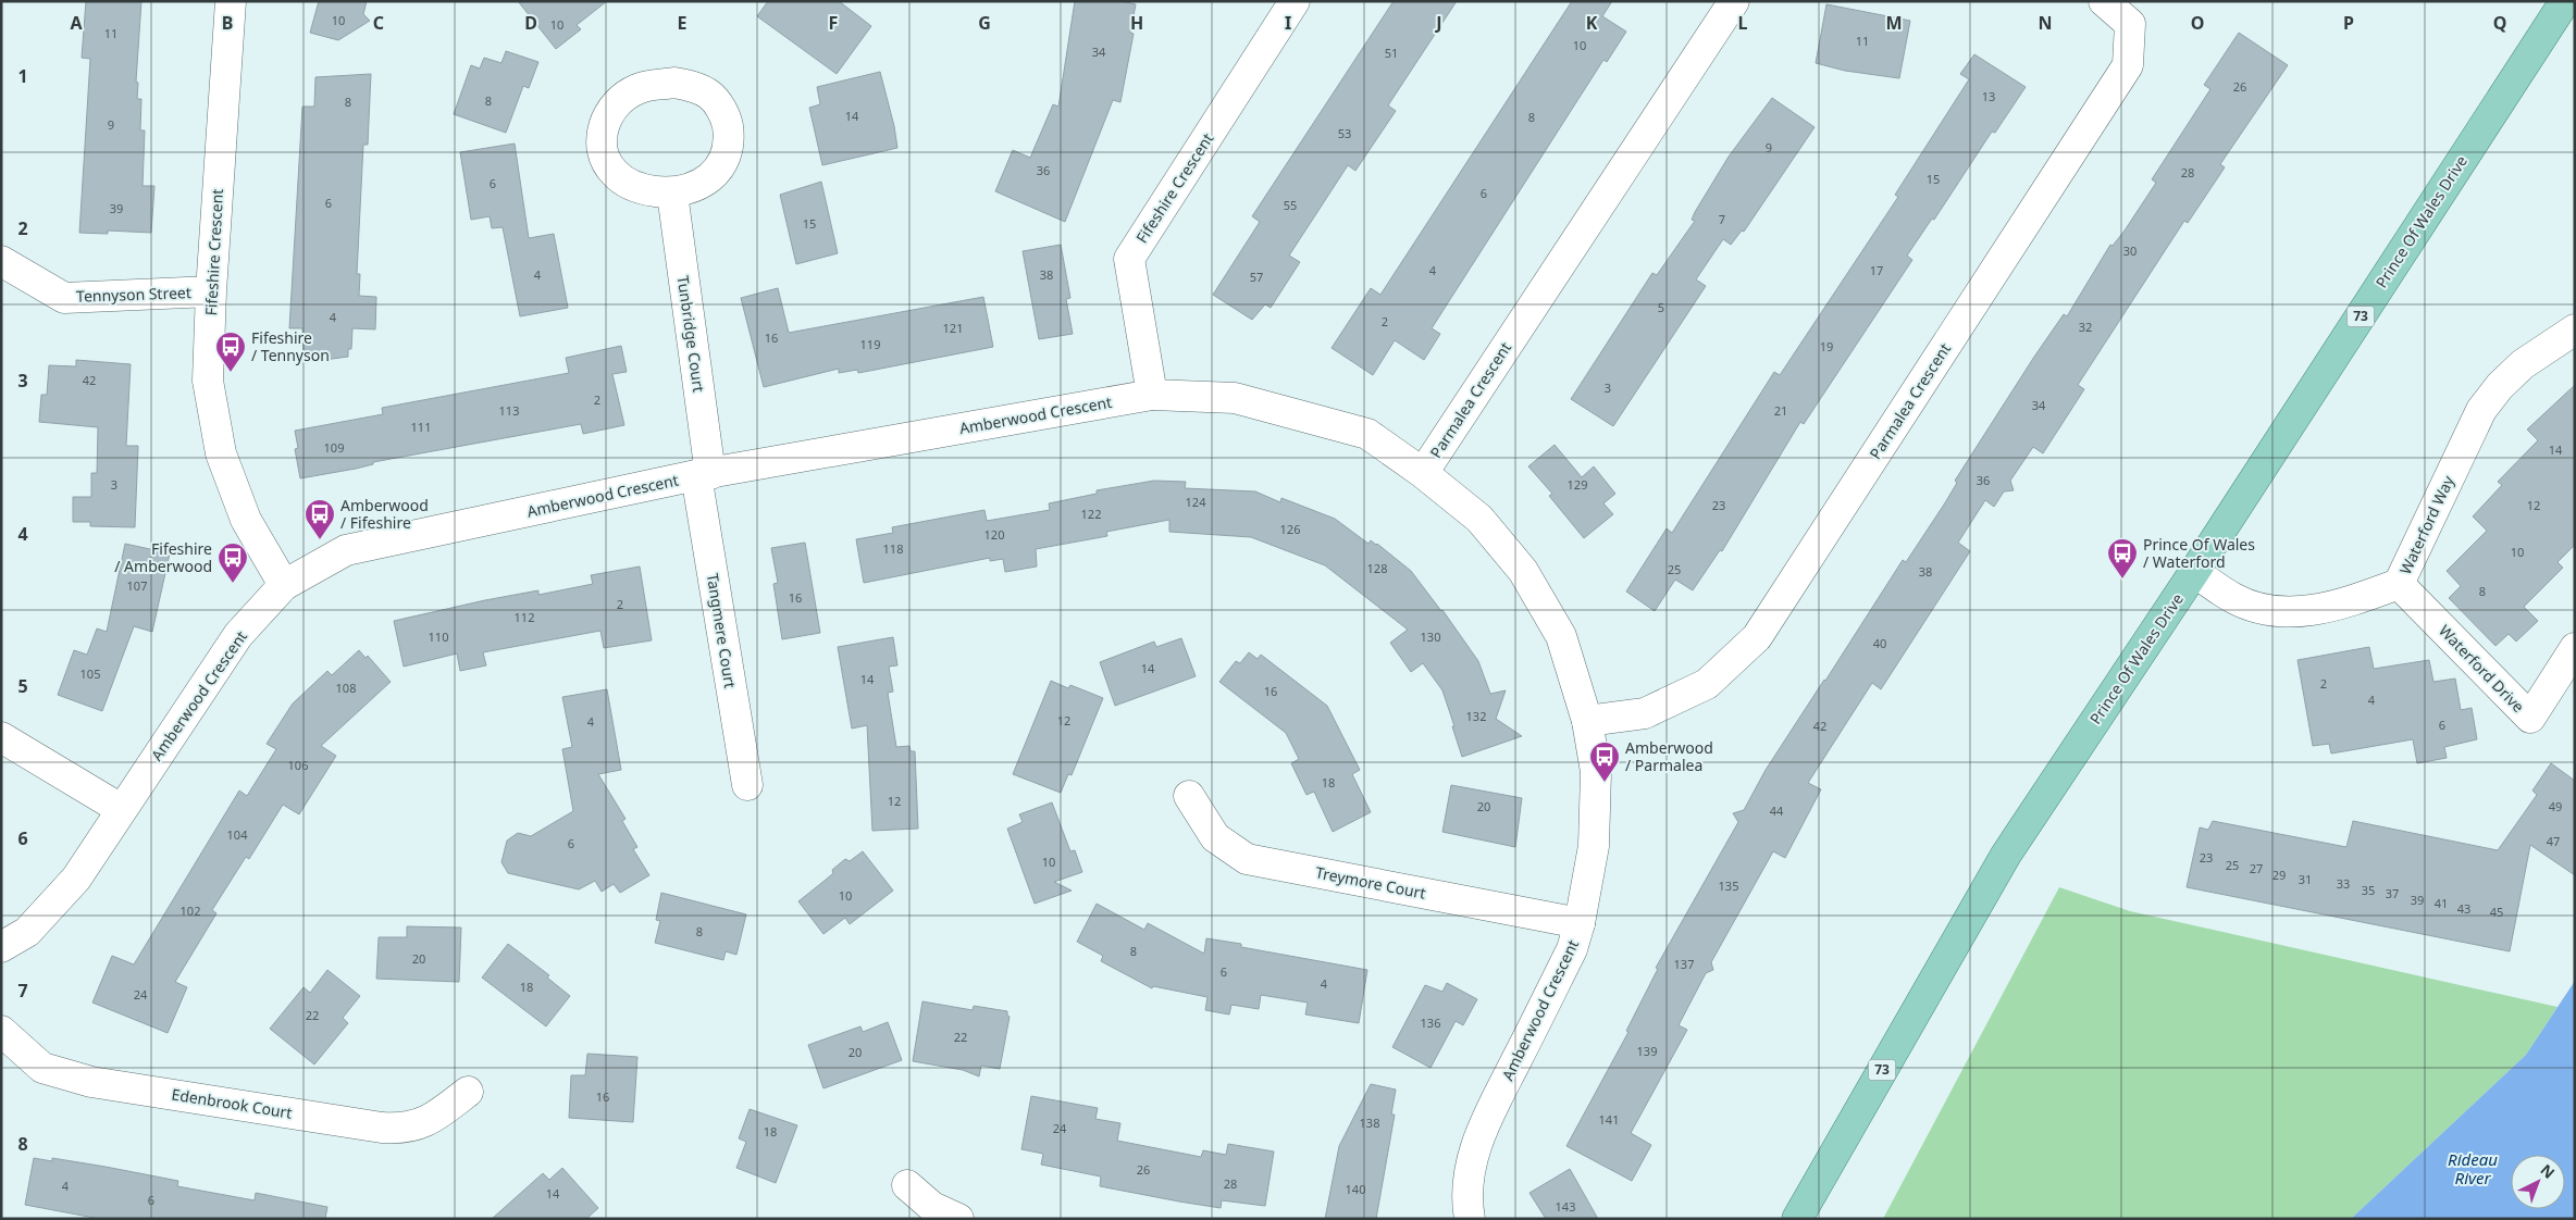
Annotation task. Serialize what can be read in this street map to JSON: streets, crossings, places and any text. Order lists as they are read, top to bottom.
{
  "streets": {
    "main road": ["Prince Of Wales Drive", "73"],
    "street": [
      "Fifeshire Crescent",
      "Tennyson Street",
      "Tunbridge Court",
      "Parmalea Crescent",
      "Amberwood Crescent",
      "Waterford Way",
      "Tangmere Court",
      "Waterford Drive",
      "Treymore Court",
      "Edenbrook Court"
    ]
  },
  "crossings": [
    ["Fifeshire Crescent", "Tennyson Street"],
    ["Fifeshire Crescent", "Amberwood Crescent"],
    ["Prince Of Wales Drive", "Waterford Way"],
    ["Tunbridge Court", "Amberwood Crescent"],
    ["Tunbridge Court", "Tangmere Court"],
    ["Parmalea Crescent", "Amberwood Crescent"],
    ["Amberwood Crescent", "Tangmere Court"],
    ["Amberwood Crescent", "Treymore Court"],
    ["Waterford Way", "Waterford Drive"]
  ],
  "water": ["Rideau River"],
  "places": {
    "bus stop": [
      "Fifeshire / Tennyson",
      "Amberwood / Fifeshire",
      "Prince Of Wales / Waterford",
      "Fifeshire / Amberwood",
      "Amberwood / Parmalea"
    ]
  },
  "house_numbers": [
    "10",
    "10",
    "11",
    "11",
    "10",
    "34",
    "51",
    "26",
    "13",
    "8",
    "8",
    "14",
    "8",
    "9",
    "53",
    "9",
    "36",
    "28",
    "15",
    "6",
    "6",
    "6",
    "55",
    "39",
    "7",
    "15",
    "30",
    "4",
    "17",
    "4",
    "38",
    "57",
    "5",
    "4",
    "2",
    "32",
    "121",
    "16",
    "119",
    "19",
    "42",
    "3",
    "2",
    "34",
    "113",
    "21",
    "111",
    "109",
    "14",
    "36",
    "3",
    "129",
    "124",
    "23",
    "12",
    "122",
    "126",
    "120",
    "118",
    "10",
    "128",
    "25",
    "38",
    "107",
    "8",
    "16",
    "2",
    "112",
    "110",
    "130",
    "40",
    "14",
    "105",
    "14",
    "2",
    "108",
    "16",
    "4",
    "132",
    "12",
    "4",
    "6",
    "42",
    "106",
    "18",
    "12",
    "20",
    "49",
    "44",
    "104",
    "47",
    "6",
    "23",
    "10",
    "25",
    "27",
    "29",
    "31",
    "33",
    "135",
    "35",
    "37",
    "10",
    "39",
    "41",
    "43",
    "102",
    "45",
    "8",
    "8",
    "20",
    "137",
    "6",
    "4",
    "18",
    "24",
    "22",
    "136",
    "22",
    "139",
    "20",
    "16",
    "141",
    "138",
    "24",
    "18",
    "26",
    "28",
    "4",
    "140",
    "14",
    "6",
    "143"
  ],
  "north": "top right",
  "grid": {
    "columns": [
      "A",
      "B",
      "C",
      "D",
      "E",
      "F",
      "G",
      "H",
      "I",
      "J",
      "K",
      "L",
      "M",
      "N",
      "O",
      "P",
      "Q"
    ],
    "rows": [
      "1",
      "2",
      "3",
      "4",
      "5",
      "6",
      "7",
      "8"
    ]
  }
}
